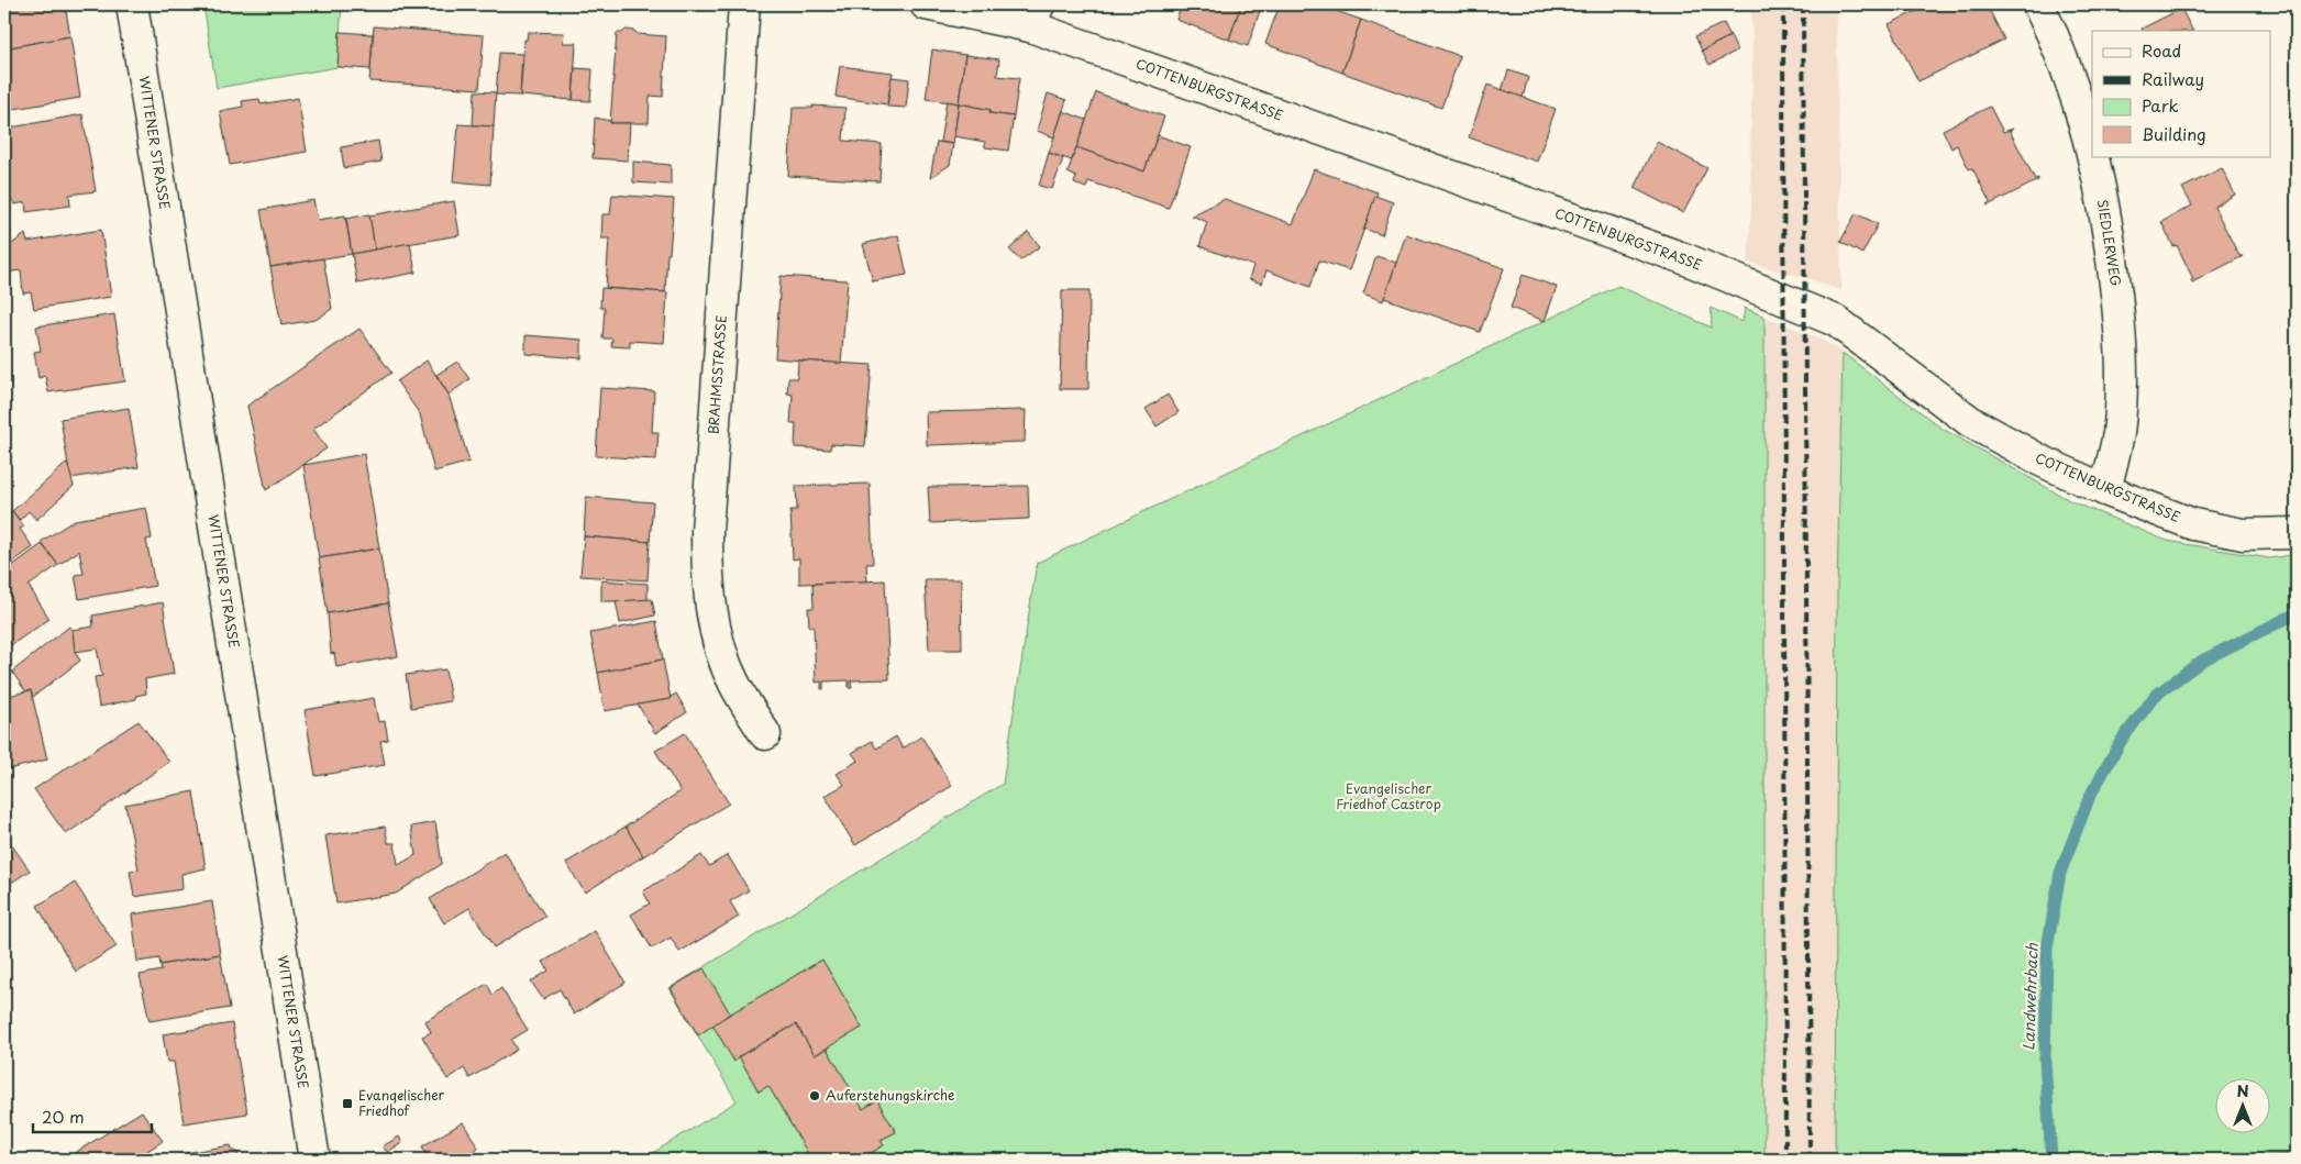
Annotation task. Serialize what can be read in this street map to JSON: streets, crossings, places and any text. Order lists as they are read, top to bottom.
{
  "streets": {
    "street": [
      "COTTENBURGSTRASSE",
      "WITTENER STRASSE",
      "SIEDLERWEG",
      "BRAHMSSTRASSE"
    ]
  },
  "crossings": [
    ["COTTENBURGSTRASSE", "SIEDLERWEG"]
  ],
  "water": ["Landwehrbach"],
  "parks": ["Evangelischer Friedhof Castrop"],
  "places": {
    "other": ["Auferstehungskirche"],
    "transit": ["Evangelischer Friedhof"]
  },
  "legend": [
    "Road",
    "Railway",
    "Park",
    "Building"
  ],
  "scale_bar": "20 m",
  "north": "top"
}
